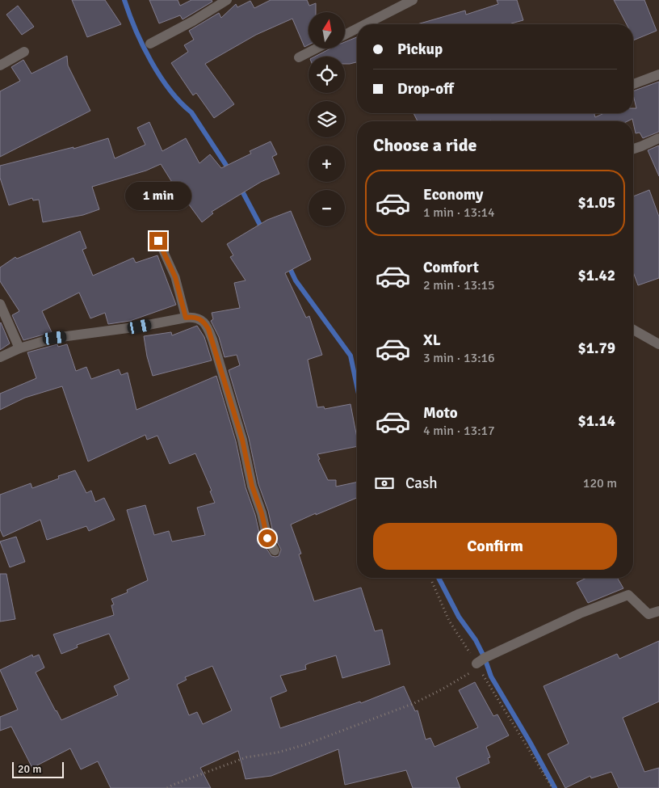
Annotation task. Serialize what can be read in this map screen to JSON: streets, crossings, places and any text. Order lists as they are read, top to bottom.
{
  "scale_bar": "20 m",
  "north": "top",
  "page": {
    "map_buttons": ["+", "−"],
    "banner": ["Pickup", "Drop-off"],
    "heading": "Choose a ride",
    "list": [
      {
        "name": "Economy",
        "note": "1 min · 13:14",
        "value": "$1.05"
      },
      {
        "name": "Comfort",
        "note": "2 min · 13:15",
        "value": "$1.42"
      },
      {
        "name": "XL",
        "note": "3 min · 13:16",
        "value": "$1.79"
      },
      {
        "name": "Moto",
        "note": "4 min · 13:17",
        "value": "$1.14"
      }
    ],
    "bubble": "1 min",
    "pay": ["Cash", "120 m"],
    "buttons": "Confirm",
    "scale": "20 m"
  }
}
